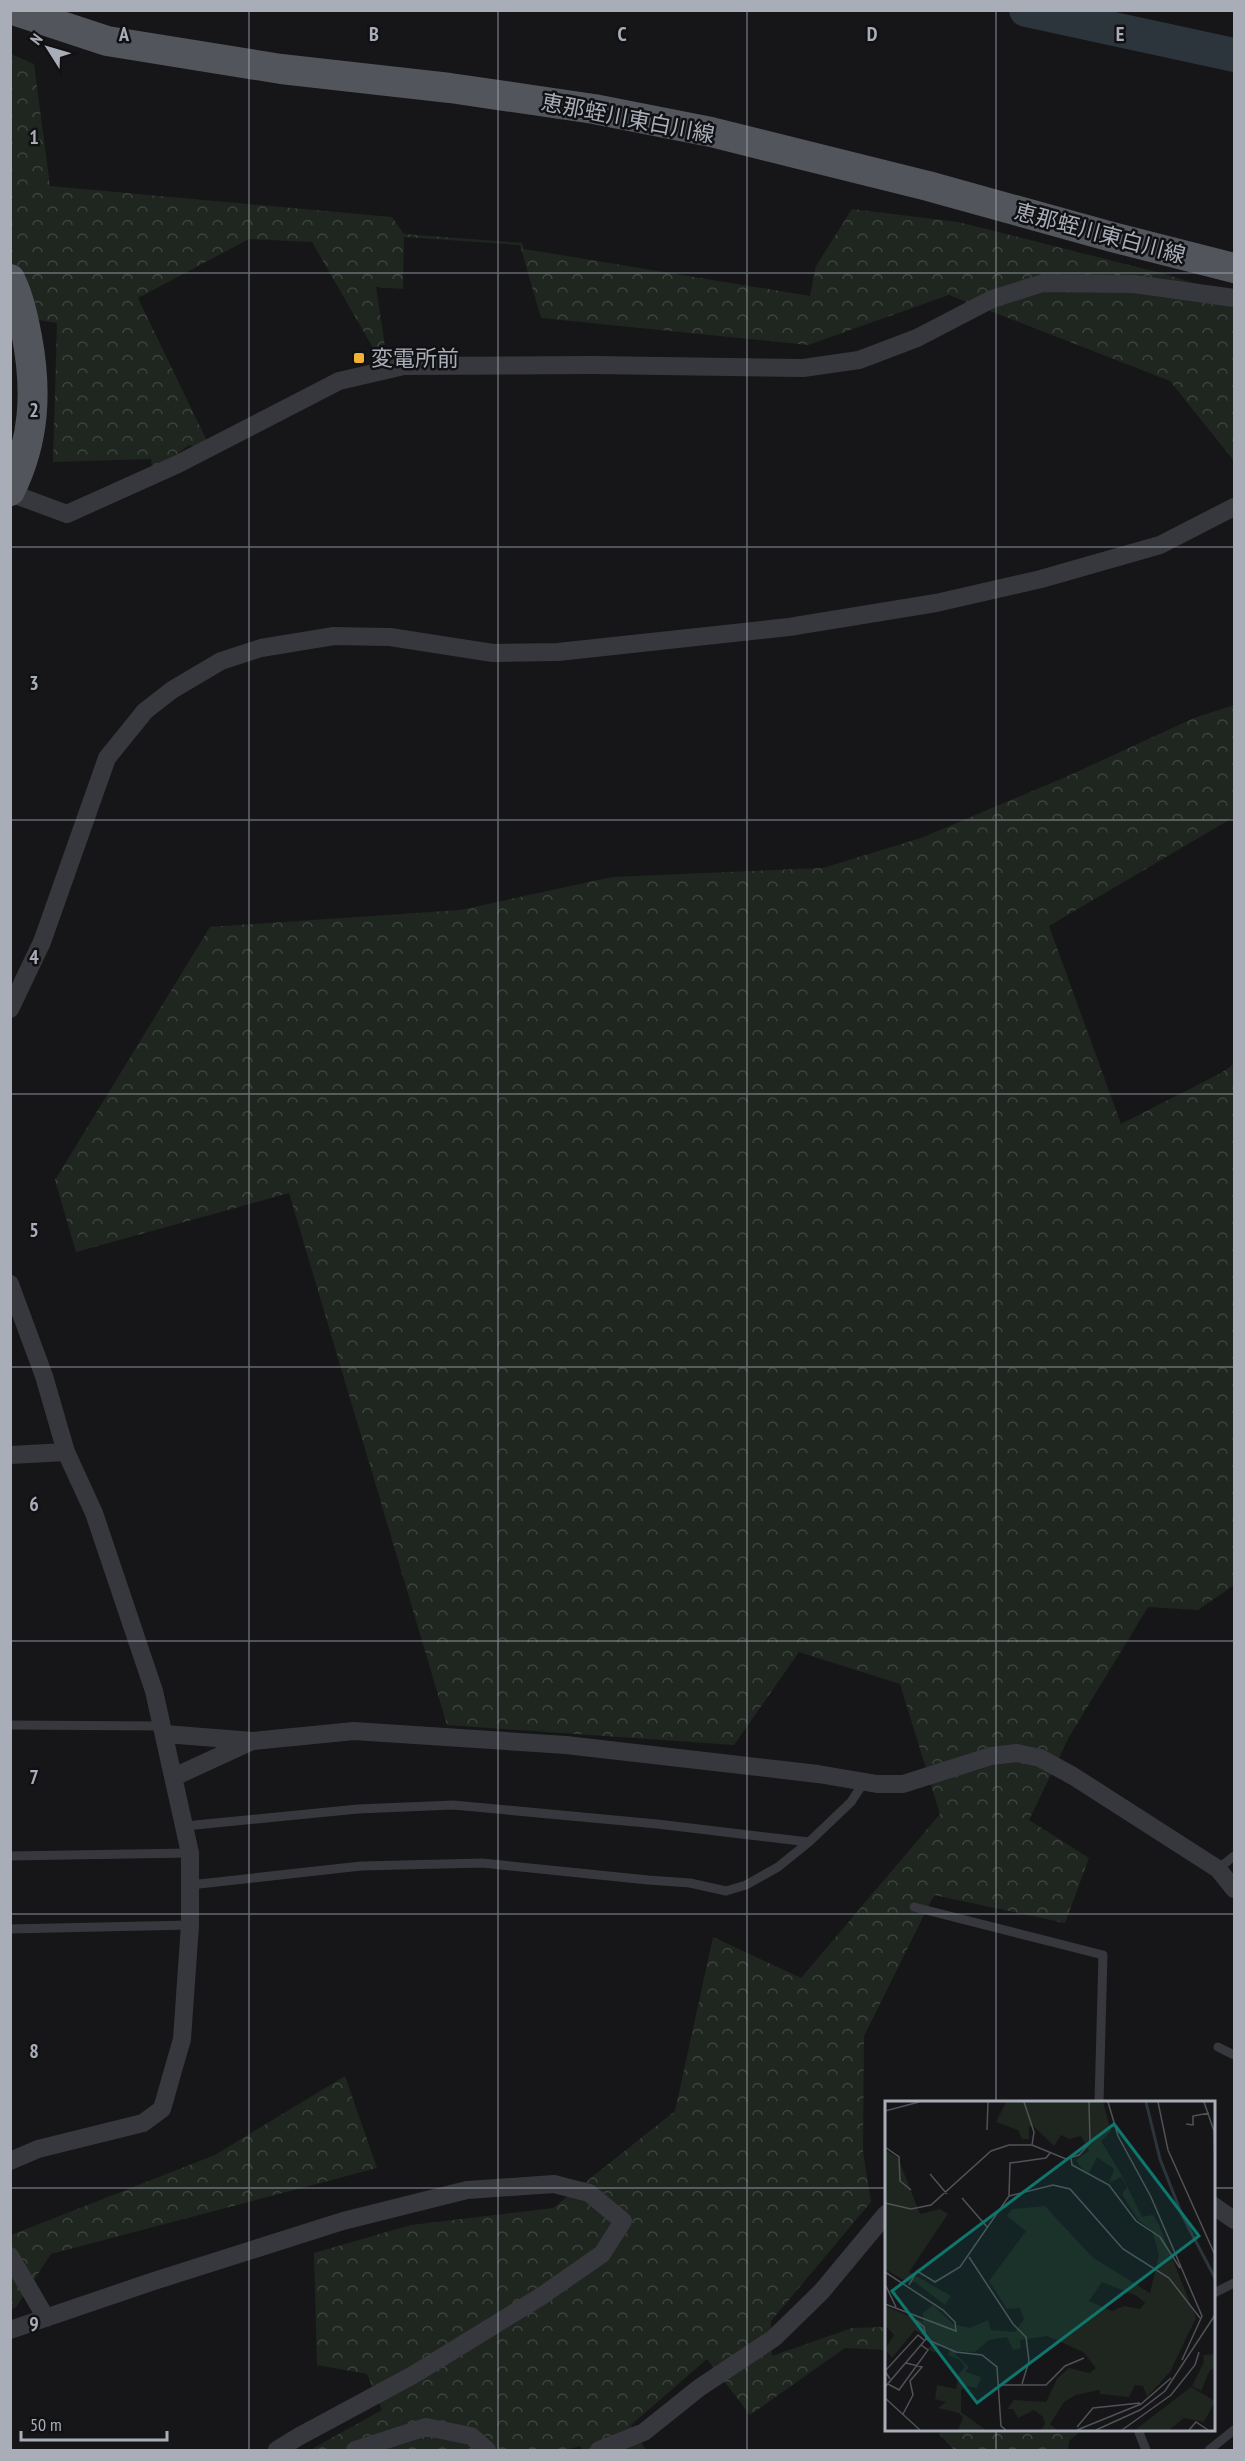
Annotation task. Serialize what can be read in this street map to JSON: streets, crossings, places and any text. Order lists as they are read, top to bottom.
{
  "streets": {
    "main road": ["恵那蛭川東白川線"]
  },
  "places": {
    "transit": ["変電所前"]
  },
  "scale_bar": "50 m",
  "north": "top left",
  "grid": {
    "columns": [
      "A",
      "B",
      "C",
      "D",
      "E"
    ],
    "rows": [
      "1",
      "2",
      "3",
      "4",
      "5",
      "6",
      "7",
      "8",
      "9"
    ]
  }
}
